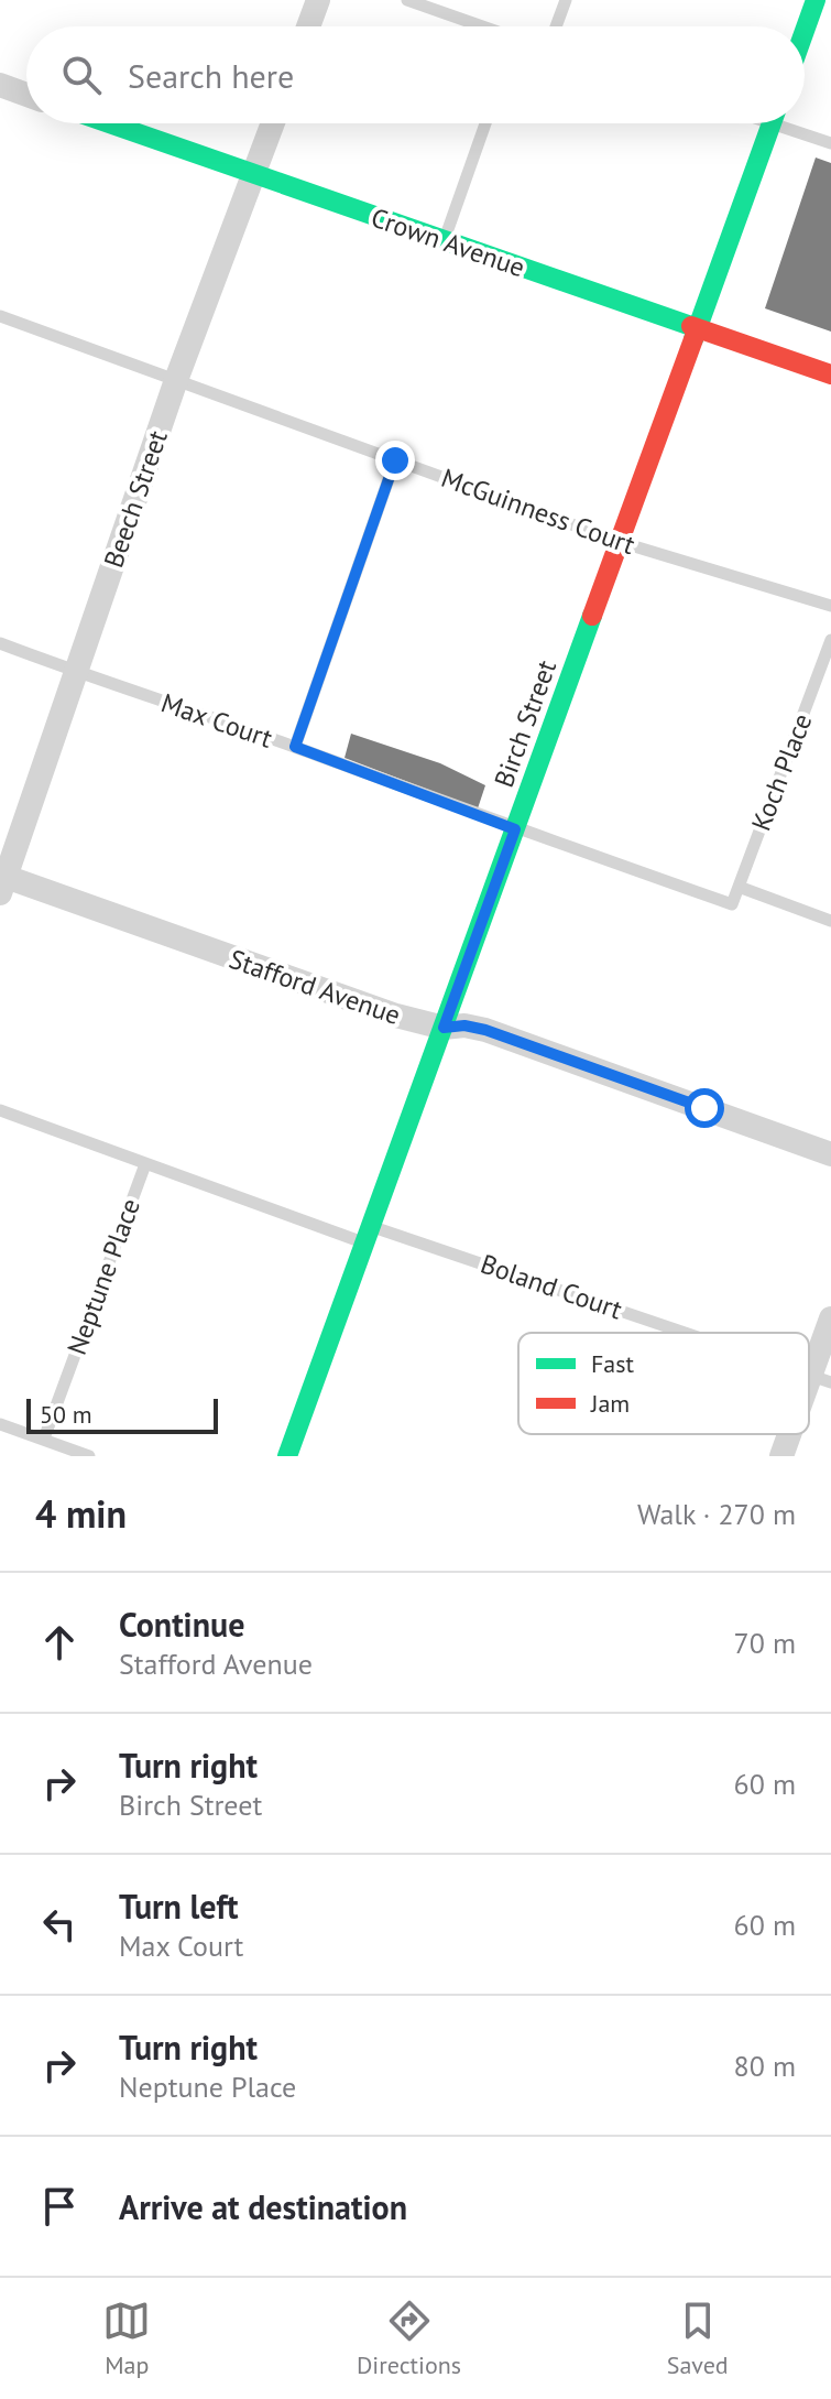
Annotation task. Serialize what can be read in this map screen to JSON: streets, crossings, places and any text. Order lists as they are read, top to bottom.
{
  "streets": {
    "street": [
      "Crown Avenue",
      "Beech Street",
      "Birch Street",
      "Stafford Avenue"
    ],
    "lane": [
      "McGuinness Court",
      "Max Court",
      "Koch Place",
      "Neptune Place",
      "Boland Court"
    ]
  },
  "crossings": [
    ["Crown Avenue", "Beech Street"],
    ["Crown Avenue", "Birch Street"],
    ["Beech Street", "McGuinness Court"],
    ["Beech Street", "Max Court"],
    ["Beech Street", "Stafford Avenue"],
    ["McGuinness Court", "Birch Street"],
    ["Max Court", "Birch Street"],
    ["Max Court", "Koch Place"],
    ["Birch Street", "Stafford Avenue"],
    ["Birch Street", "Boland Court"],
    ["Neptune Place", "Boland Court"]
  ],
  "legend": ["Fast", "Jam"],
  "scale_bar": "50 m",
  "page": {
    "search": "Search here",
    "scale": "50 m",
    "heading": ["4 min", "Walk · 270 m"],
    "list": [
      ["Continue", "Stafford Avenue", "70 m"],
      ["Turn right", "Birch Street", "60 m"],
      ["Turn left", "Max Court", "60 m"],
      ["Turn right", "Neptune Place", "80 m"],
      "Arrive at destination"
    ],
    "nav": ["Map", "Directions", "Saved"]
  }
}
